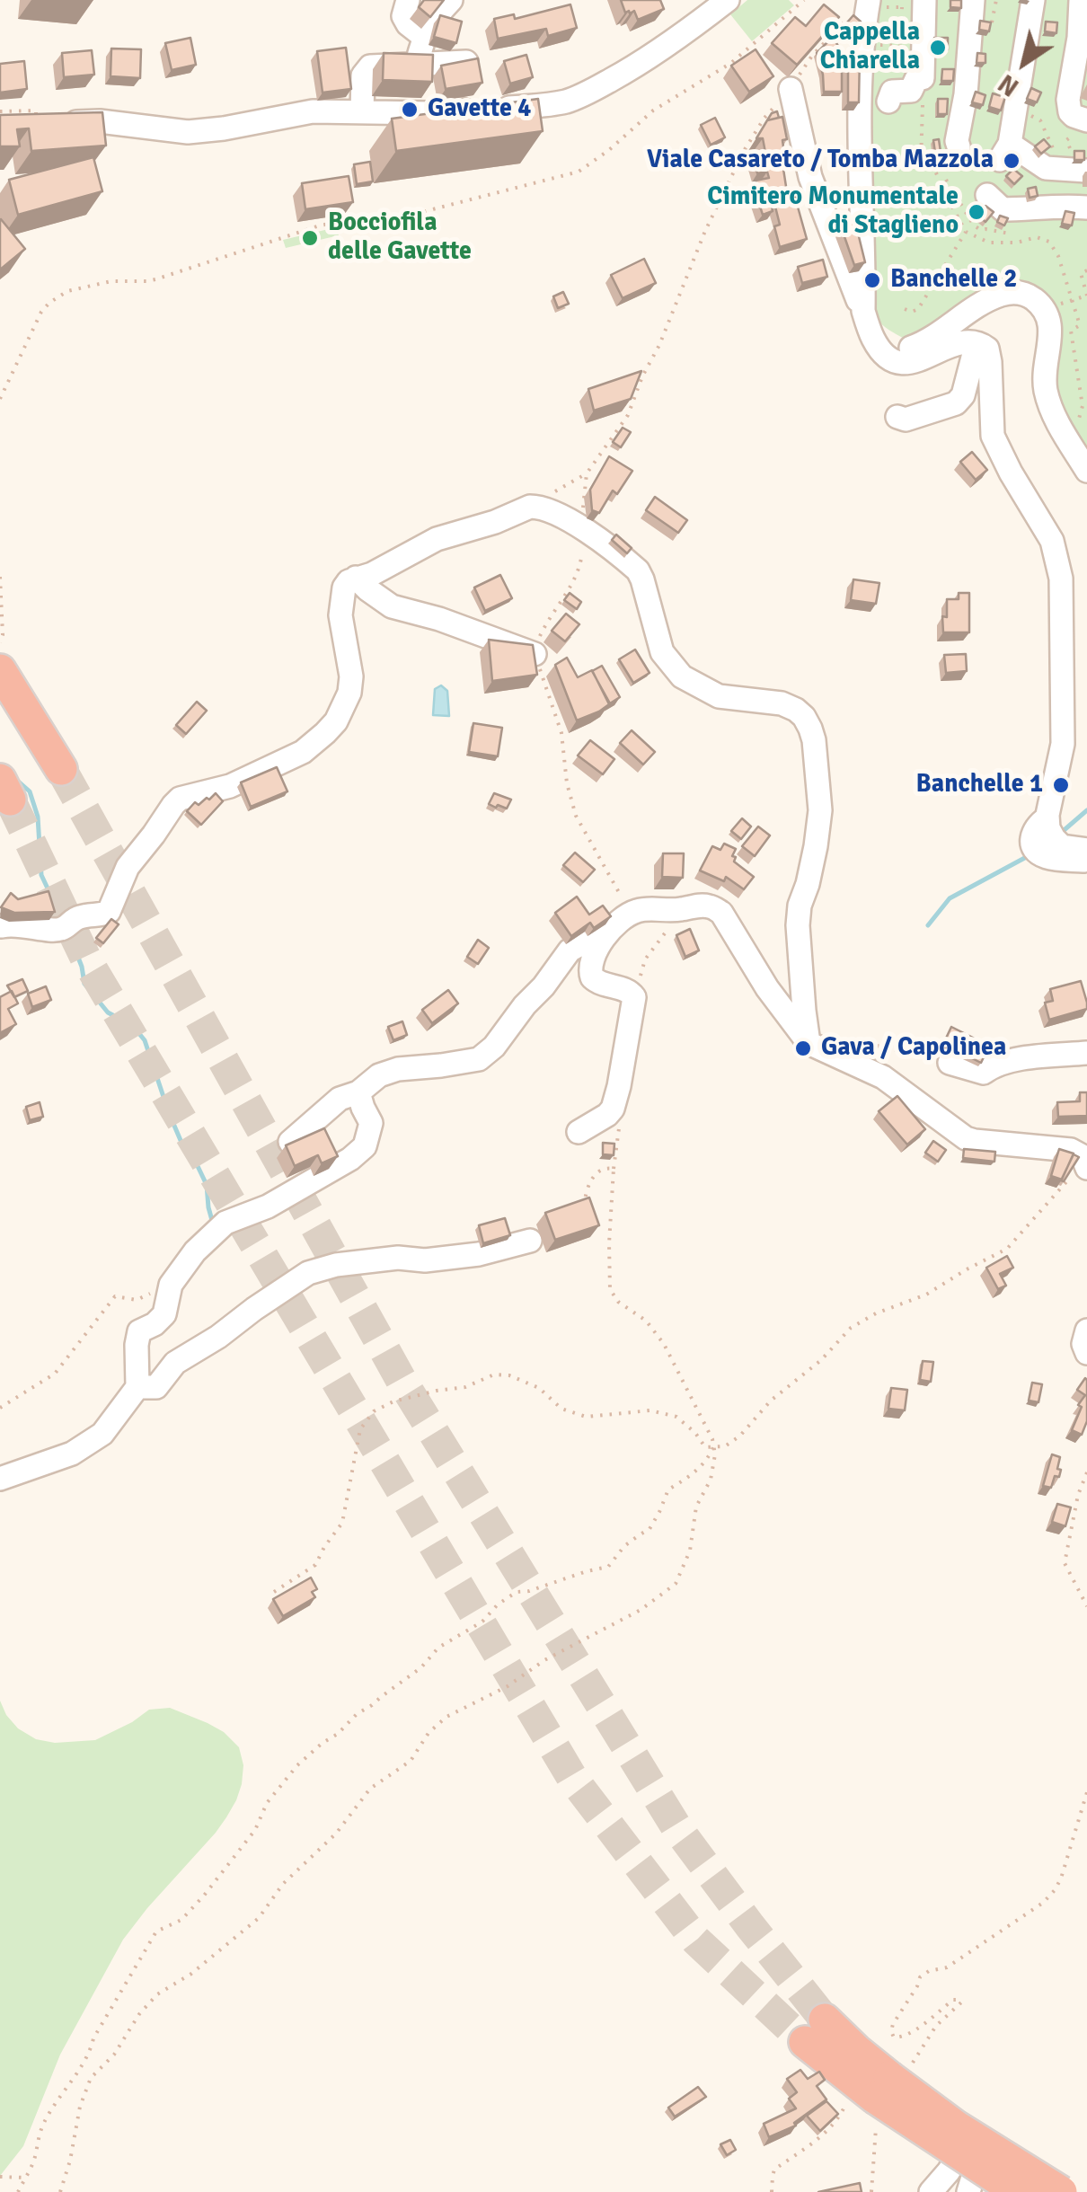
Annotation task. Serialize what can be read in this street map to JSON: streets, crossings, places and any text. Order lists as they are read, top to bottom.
{
  "places": [
    "Cappella Chiarella",
    "Gavette 4",
    "Viale Casareto / Tomba Mazzola",
    "Cimitero Monumentale di Staglieno",
    "Bocciofila delle Gavette",
    "Banchelle 2",
    "Banchelle 1",
    "Gava / Capolinea"
  ],
  "north": "bottom left"
}
